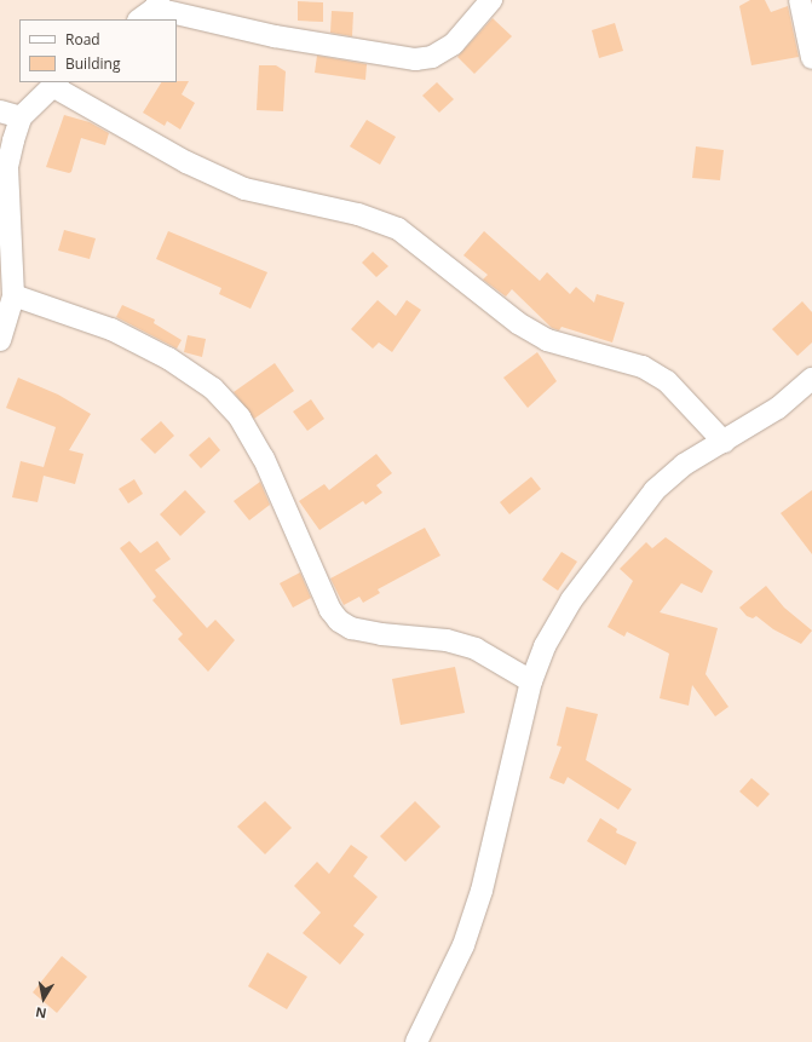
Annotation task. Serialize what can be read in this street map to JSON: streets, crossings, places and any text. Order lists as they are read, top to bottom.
{
  "legend": ["Road", "Building"],
  "north": "bottom"
}
